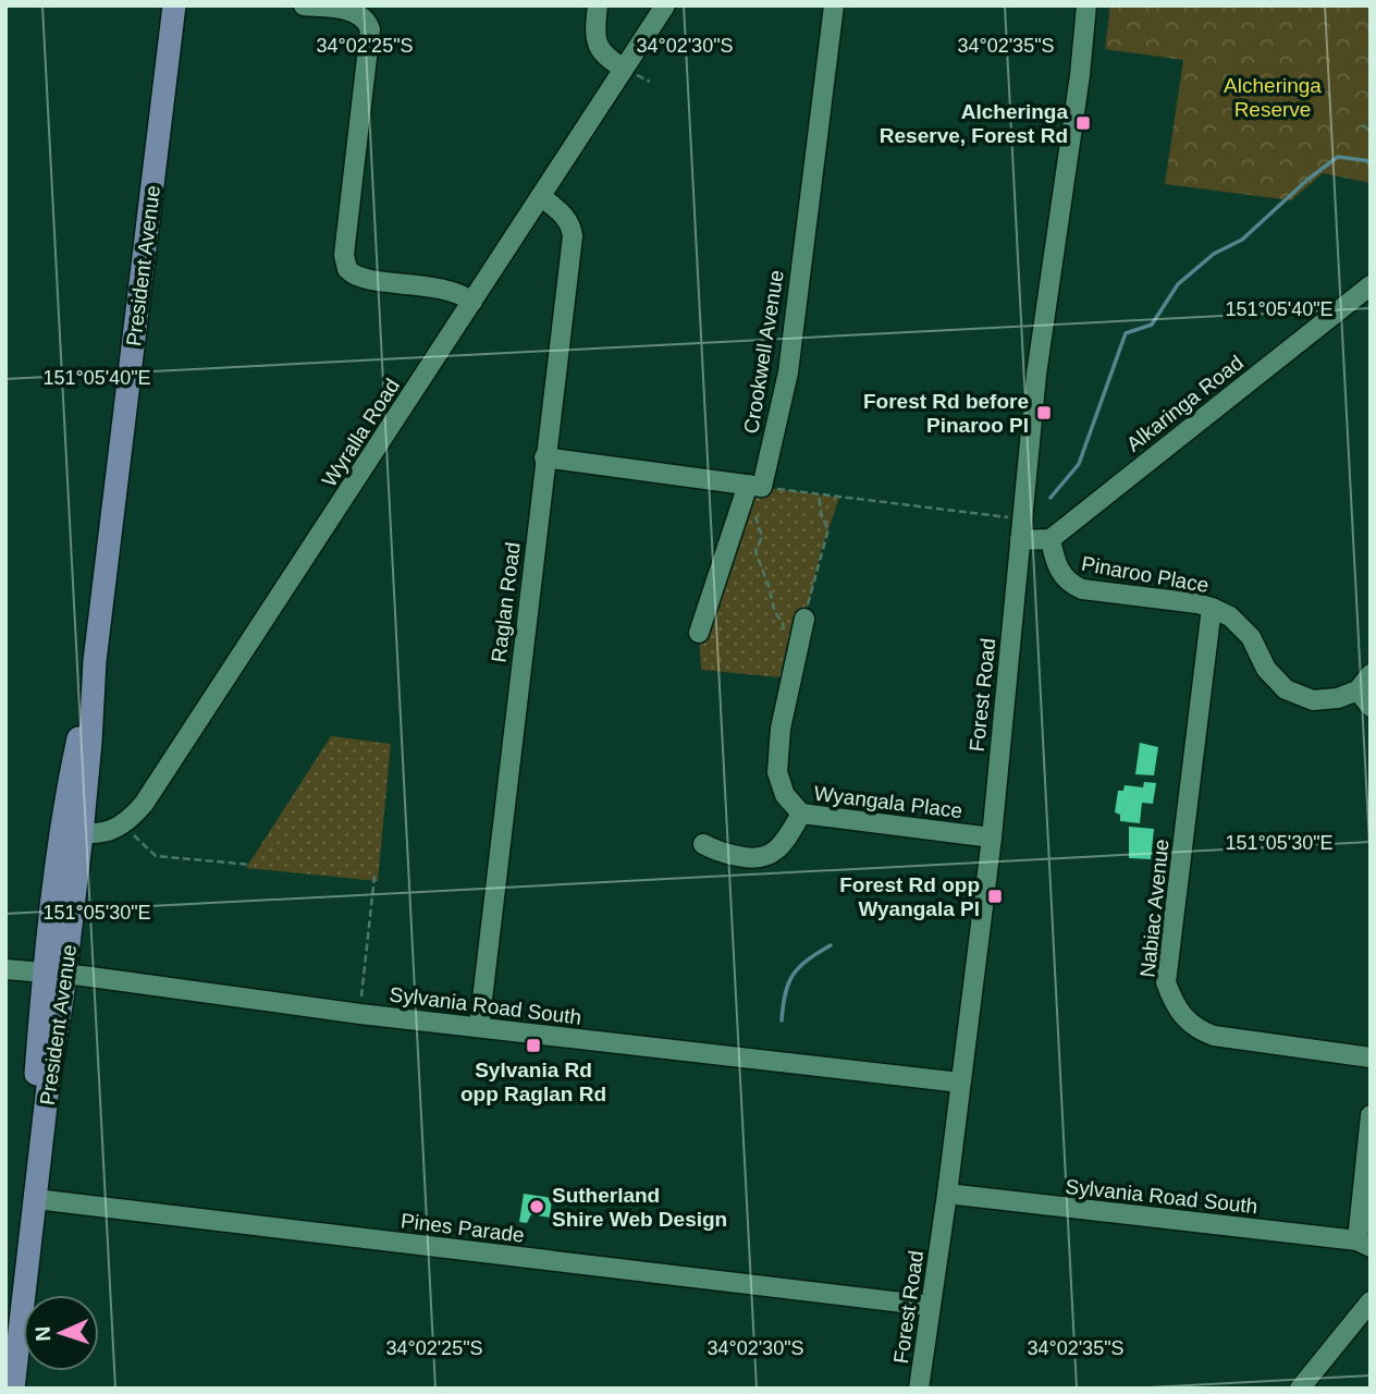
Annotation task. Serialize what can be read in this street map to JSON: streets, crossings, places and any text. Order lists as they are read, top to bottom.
{
  "streets": {
    "main road": ["President Avenue"],
    "street": [
      "Crookwell Avenue",
      "Alkaringa Road",
      "Wyralla Road",
      "Pinaroo Place",
      "Raglan Road",
      "Forest Road",
      "Wyangala Place",
      "Nabiac Avenue",
      "Sylvania Road South",
      "Pines Parade"
    ]
  },
  "crossings": [
    ["President Avenue", "Sylvania Road South"],
    ["President Avenue", "Pines Parade"],
    ["Alkaringa Road", "Pinaroo Place"],
    ["Wyralla Road", "Raglan Road"],
    ["Pinaroo Place", "Nabiac Avenue"],
    ["Raglan Road", "Sylvania Road South"],
    ["Forest Road", "Wyangala Place"],
    ["Forest Road", "Sylvania Road South"],
    ["Forest Road", "Pines Parade"]
  ],
  "parks": ["Alcheringa Reserve"],
  "places": {
    "transit": [
      "Alcheringa Reserve, Forest Rd",
      "Forest Rd before Pinaroo Pl",
      "Forest Rd opp Wyangala Pl",
      "Sylvania Rd opp Raglan Rd"
    ],
    "other": ["Sutherland Shire Web Design"]
  },
  "north": "left",
  "coordinates": [
    "34°02'25\"S",
    "34°02'30\"S",
    "34°02'35\"S",
    "151°05'40\"E",
    "151°05'30\"E"
  ]
}
